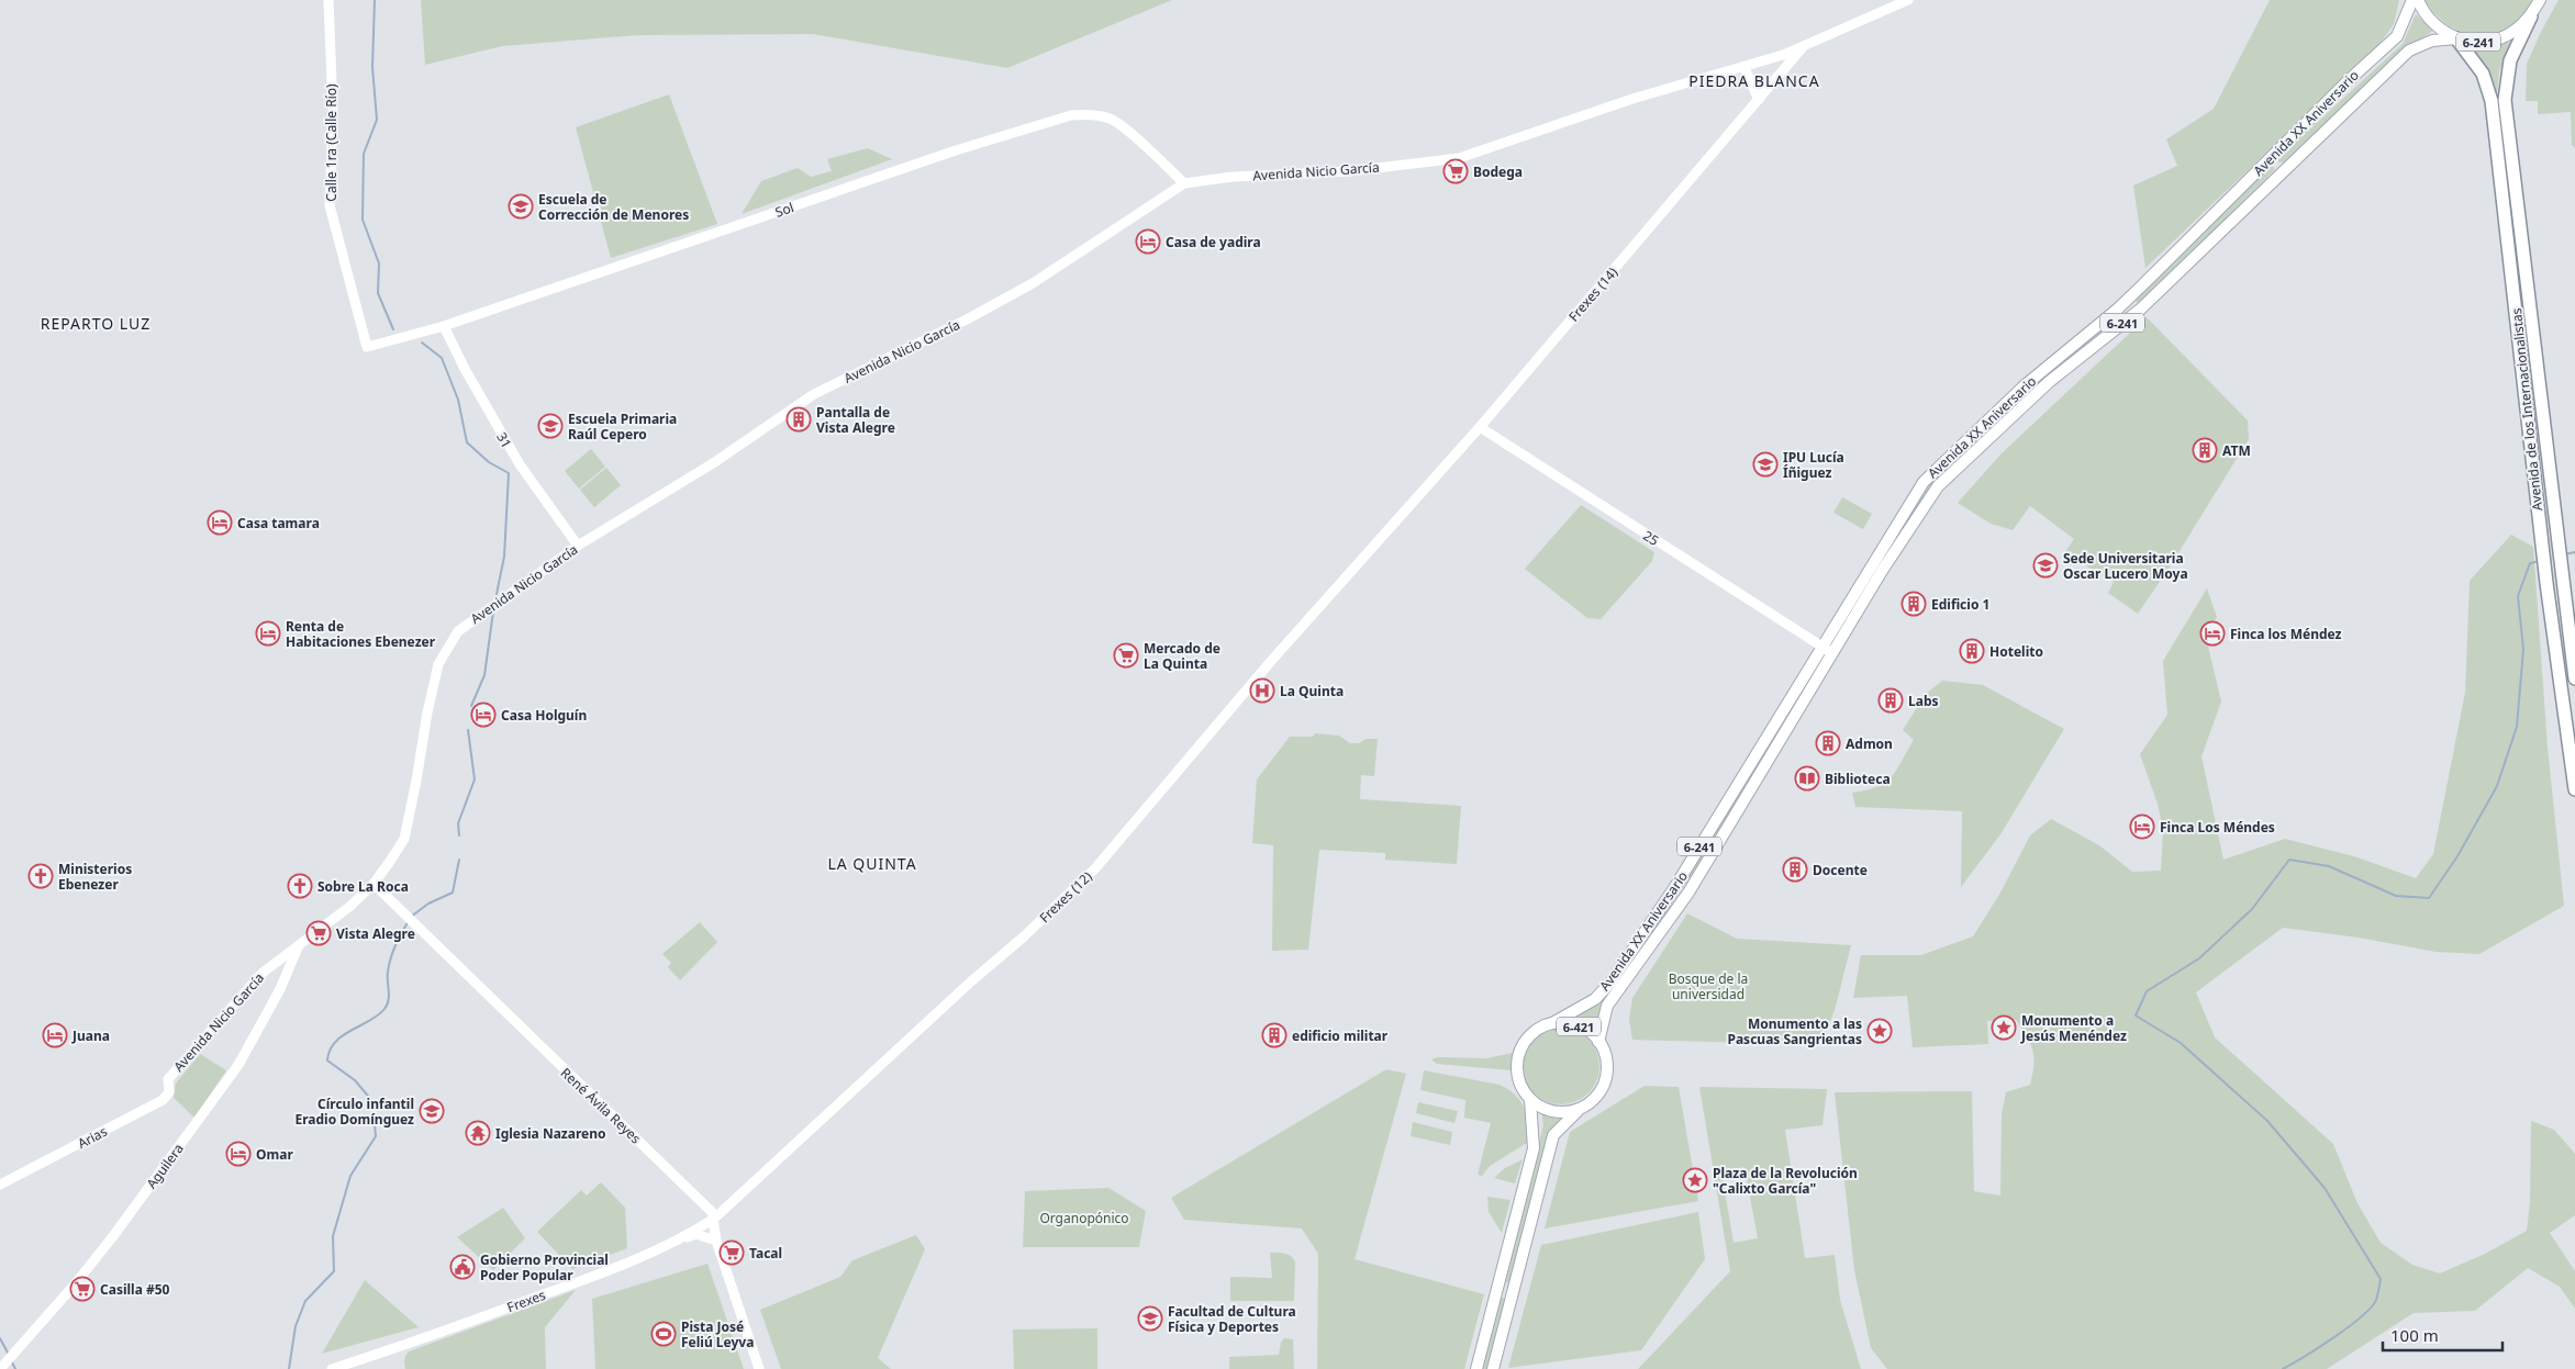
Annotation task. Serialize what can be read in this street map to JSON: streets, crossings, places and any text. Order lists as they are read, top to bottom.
{
  "streets": {
    "highway": ["Avenida de los Internacionalistas"],
    "main road": ["6-241", "Avenida XX Aniversario", "6-421"],
    "street": [
      "Calle 1ra (Calle Río)",
      "Avenida Nicio García",
      "Sol",
      "Frexes (14)",
      "31",
      "25",
      "Frexes (12)",
      "René Ávila Reyes",
      "Arias",
      "Aguilera",
      "Frexes"
    ]
  },
  "crossings": [
    ["6-241", "Avenida XX Aniversario"],
    ["6-241", "Avenida de los Internacionalistas"],
    ["Avenida XX Aniversario", "Avenida de los Internacionalistas"],
    ["Avenida XX Aniversario", "25"],
    ["Avenida XX Aniversario", "6-421"],
    ["Calle 1ra (Calle Río)", "Sol"],
    ["Avenida Nicio García", "Sol"],
    ["Avenida Nicio García", "Frexes (14)"],
    ["Avenida Nicio García", "31"],
    ["Avenida Nicio García", "René Ávila Reyes"],
    ["Avenida Nicio García", "Arias"],
    ["Avenida Nicio García", "Aguilera"],
    ["Sol", "31"],
    ["Frexes (14)", "25"],
    ["Frexes (14)", "Frexes (12)"],
    ["Frexes (12)", "René Ávila Reyes"],
    ["Frexes (12)", "Frexes"],
    ["René Ávila Reyes", "Frexes"]
  ],
  "districts": ["PIEDRA BLANCA", "REPARTO LUZ", "LA QUINTA"],
  "parks": ["Bosque de la universidad", "Organopónico"],
  "places": {
    "supermarket": [
      "Bodega",
      "Mercado de La Quinta",
      "Vista Alegre",
      "Tacal",
      "Casilla #50"
    ],
    "school or university": [
      "Escuela de Corrección de Menores",
      "Escuela Primaria Raúl Cepero",
      "IPU Lucía Íñiguez",
      "Sede Universitaria Oscar Lucero Moya",
      "Círculo infantil Eradio Domínguez",
      "Facultad de Cultura Física y Deportes"
    ],
    "hotel": [
      "Casa de yadira",
      "Casa tamara",
      "Renta de Habitaciones Ebenezer",
      "Finca los Méndez",
      "Casa Holguín",
      "Finca Los Méndes",
      "Juana",
      "Omar"
    ],
    "building": [
      "Pantalla de Vista Alegre",
      "ATM",
      "Edificio 1",
      "Hotelito",
      "Labs",
      "Admon",
      "Docente",
      "edificio militar"
    ],
    "hospital": ["La Quinta"],
    "library": ["Biblioteca"],
    "church": ["Ministerios Ebenezer", "Sobre La Roca"],
    "place": ["Monumento a Jesús Menéndez", "Monumento a las Pascuas Sangrientas", "Plaza de la Revolución \"Calixto García\""],
    "temple": ["Iglesia Nazareno"],
    "public building": ["Gobierno Provincial Poder Popular"],
    "sports": ["Pista José Feliú Leyva"]
  },
  "scale_bar": "100 m"
}
